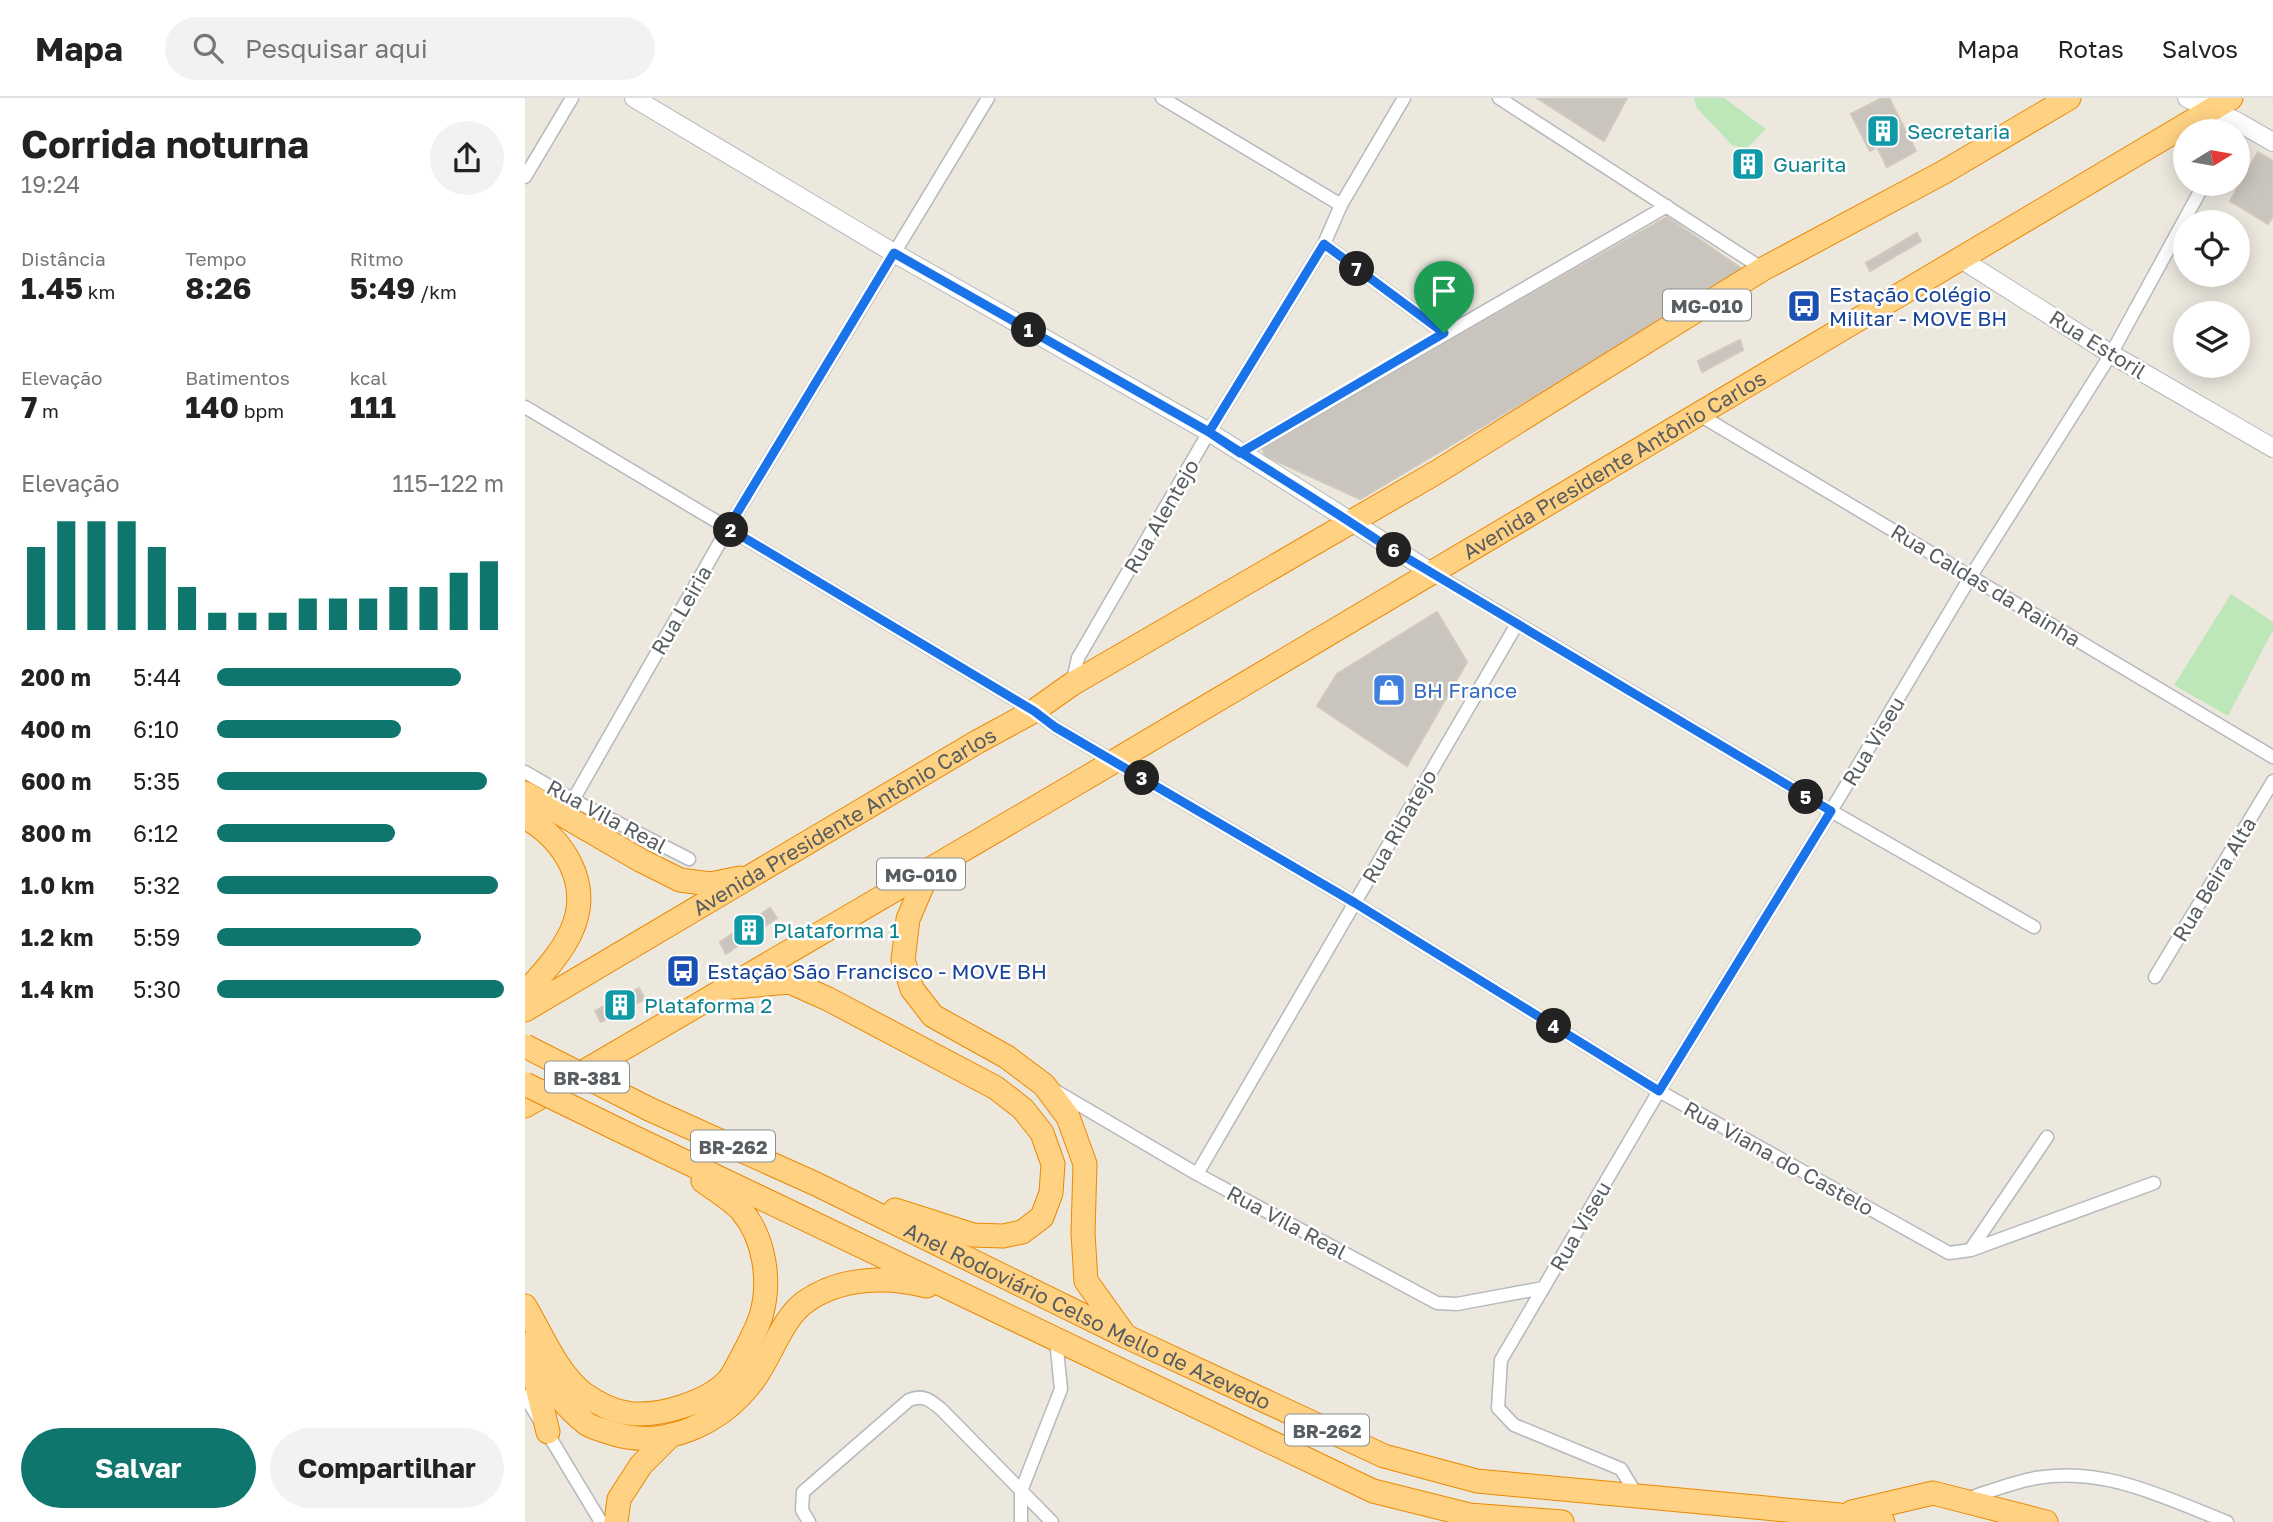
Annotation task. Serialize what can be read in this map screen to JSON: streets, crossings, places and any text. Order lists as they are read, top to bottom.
{
  "streets": {
    "highway": [
      "MG-010",
      "Avenida Presidente Antônio Carlos",
      "BR-381",
      "BR-262",
      "Anel Rodoviário Celso Mello de Azevedo"
    ],
    "street": [
      "Rua Estoril",
      "Rua Alentejo",
      "Rua Caldas da Rainha",
      "Rua Leiria",
      "Rua Viseu",
      "Rua Vila Real",
      "Rua Ribatejo",
      "Rua Beira Alta",
      "Rua Viana do Castelo"
    ]
  },
  "crossings": [
    ["Rua Estoril", "Avenida Presidente Antônio Carlos"],
    ["Rua Estoril", "Rua Viseu"],
    ["Avenida Presidente Antônio Carlos", "Rua Alentejo"],
    ["Avenida Presidente Antônio Carlos", "Rua Caldas da Rainha"],
    ["Avenida Presidente Antônio Carlos", "Rua Viana do Castelo"],
    ["Rua Caldas da Rainha", "Rua Viseu"],
    ["Rua Leiria", "Rua Vila Real"],
    ["Rua Leiria", "Rua Viana do Castelo"],
    ["Rua Viseu", "Rua Vila Real"],
    ["Rua Viseu", "Rua Viana do Castelo"],
    ["Rua Viseu", "Anel Rodoviário Celso Mello de Azevedo"],
    ["Rua Vila Real", "Rua Ribatejo"],
    ["Rua Ribatejo", "Rua Viana do Castelo"]
  ],
  "places": {
    "building": [
      "Secretaria",
      "Guarita",
      "Plataforma 1",
      "Plataforma 2"
    ],
    "bus stop": ["Estação Colégio Militar - MOVE BH", "Estação São Francisco - MOVE BH"],
    "shop": ["BH France"]
  },
  "north": "right",
  "page": {
    "header": "Mapa",
    "search": "Pesquisar aqui",
    "nav": ["Mapa", "Rotas", "Salvos"],
    "heading": ["Corrida noturna", "19:24"],
    "stats": [
      ["Distância", "1.45 km"],
      ["Tempo", "8:26"],
      ["Ritmo", "5:49 /km"],
      ["Elevação", "7 m"],
      ["Batimentos", "140 bpm"],
      ["kcal", "111"]
    ],
    "pins": [
      "7",
      "1",
      "2",
      "6",
      "3",
      "5",
      "4"
    ],
    "chart": ["Elevação", "115–122 m"],
    "list": [
      {
        "name": "200 m",
        "note": "5:44"
      },
      {
        "name": "400 m",
        "note": "6:10"
      },
      {
        "name": "600 m",
        "note": "5:35"
      },
      {
        "name": "800 m",
        "note": "6:12"
      },
      {
        "name": "1.0 km",
        "note": "5:32"
      },
      {
        "name": "1.2 km",
        "note": "5:59"
      },
      {
        "name": "1.4 km",
        "note": "5:30"
      }
    ],
    "buttons": ["Salvar", "Compartilhar"]
  }
}
